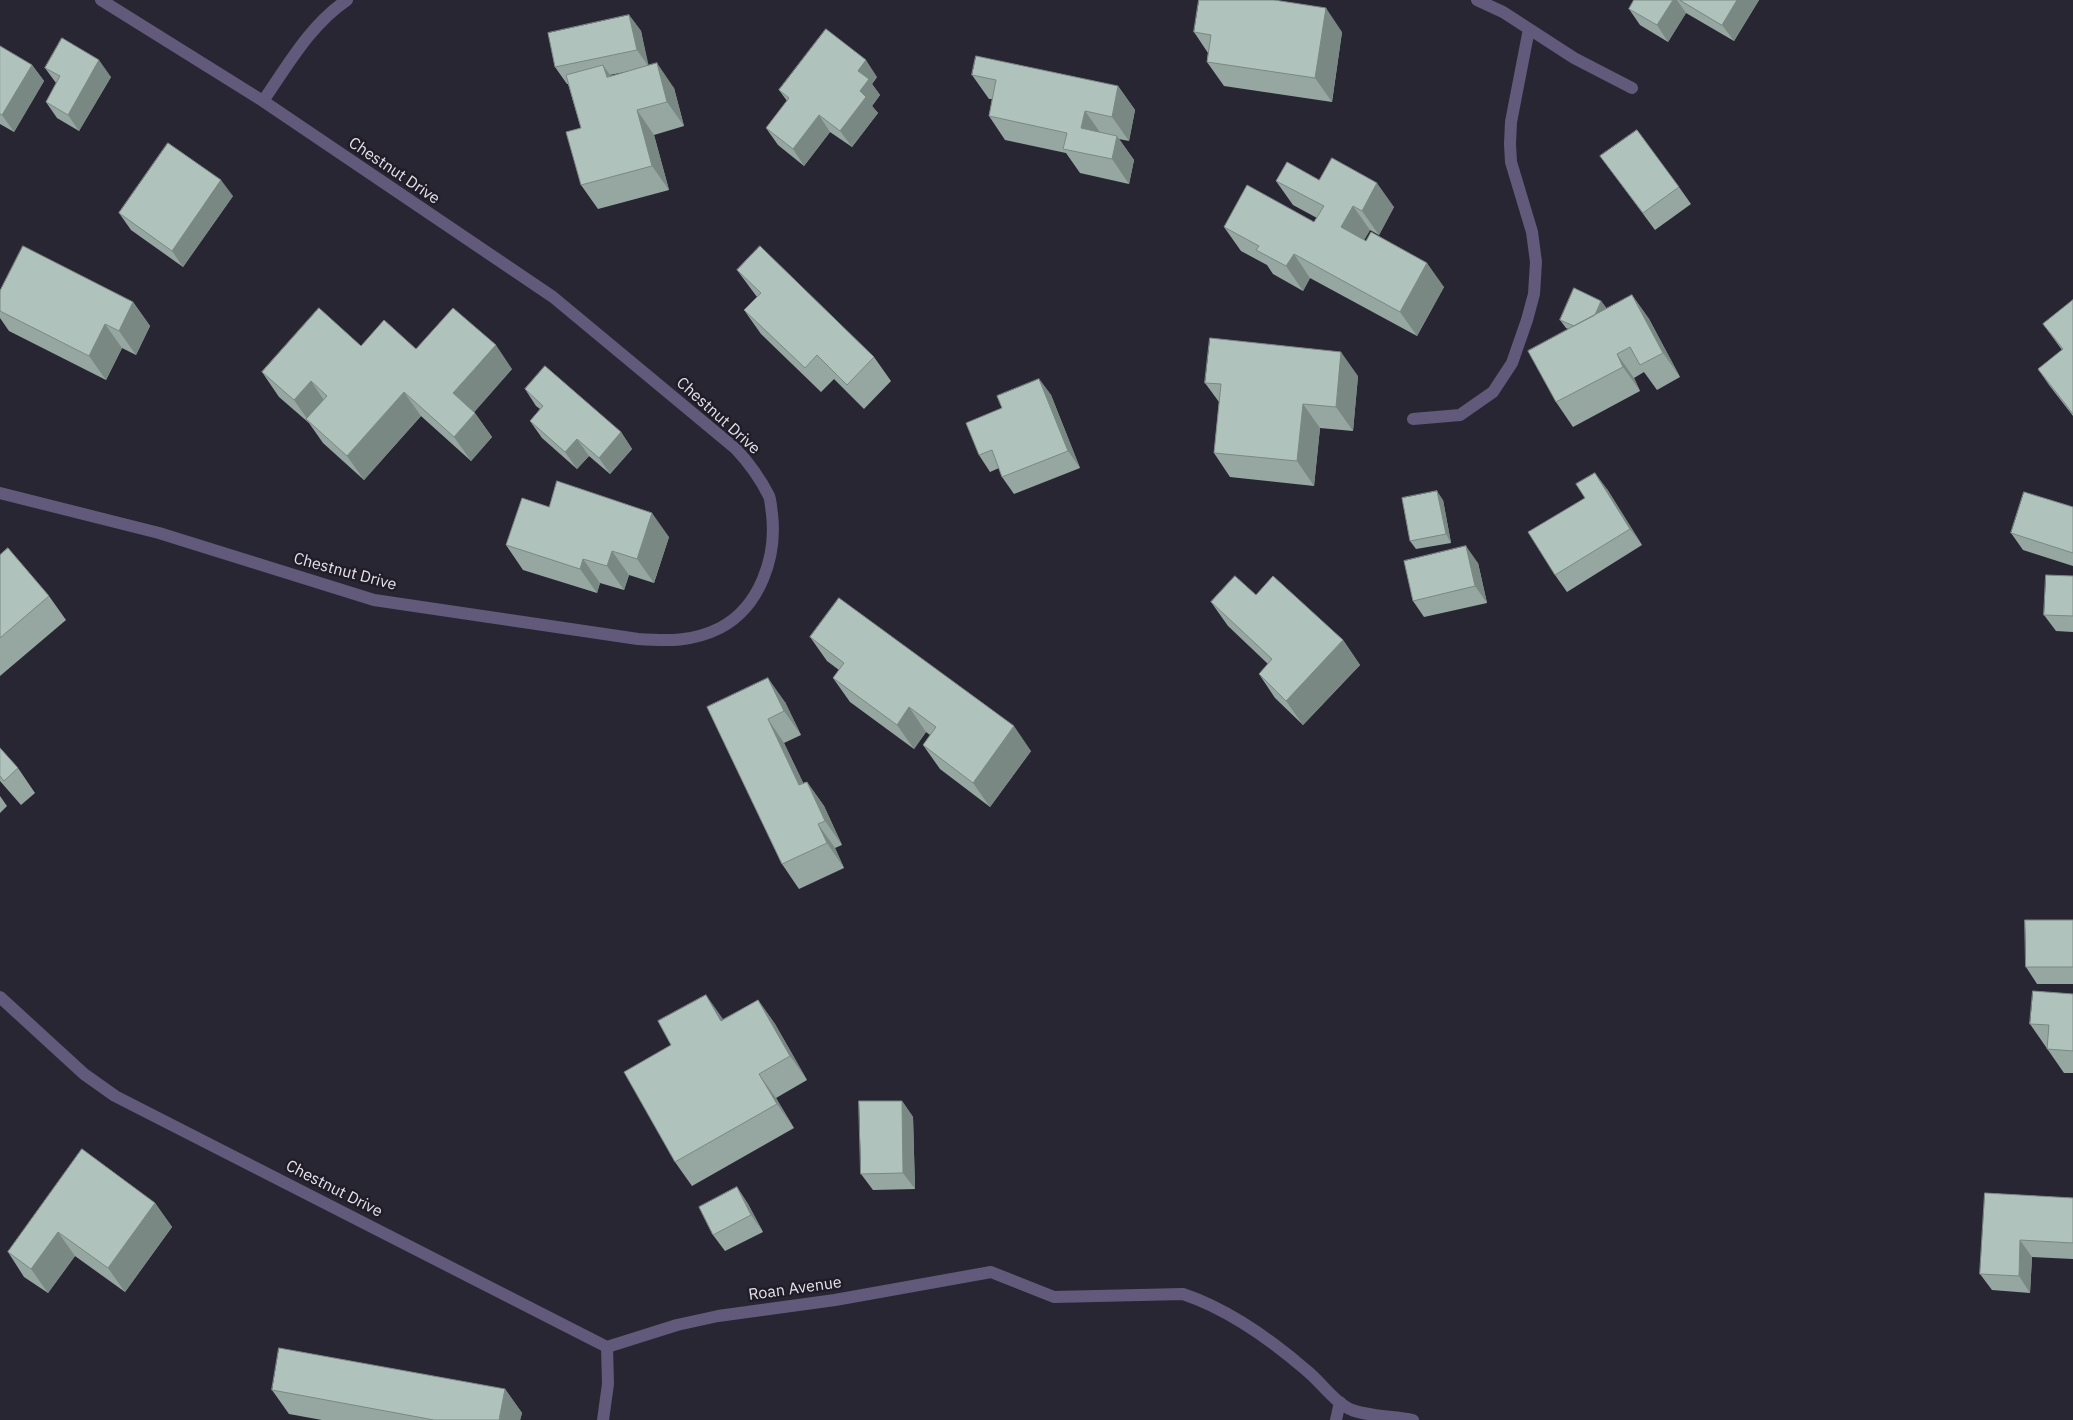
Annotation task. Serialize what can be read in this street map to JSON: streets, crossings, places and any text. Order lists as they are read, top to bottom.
{
  "streets": {
    "street": ["Chestnut Drive", "Roan Avenue"]
  },
  "crossings": [
    ["Chestnut Drive", "Roan Avenue"]
  ]
}
